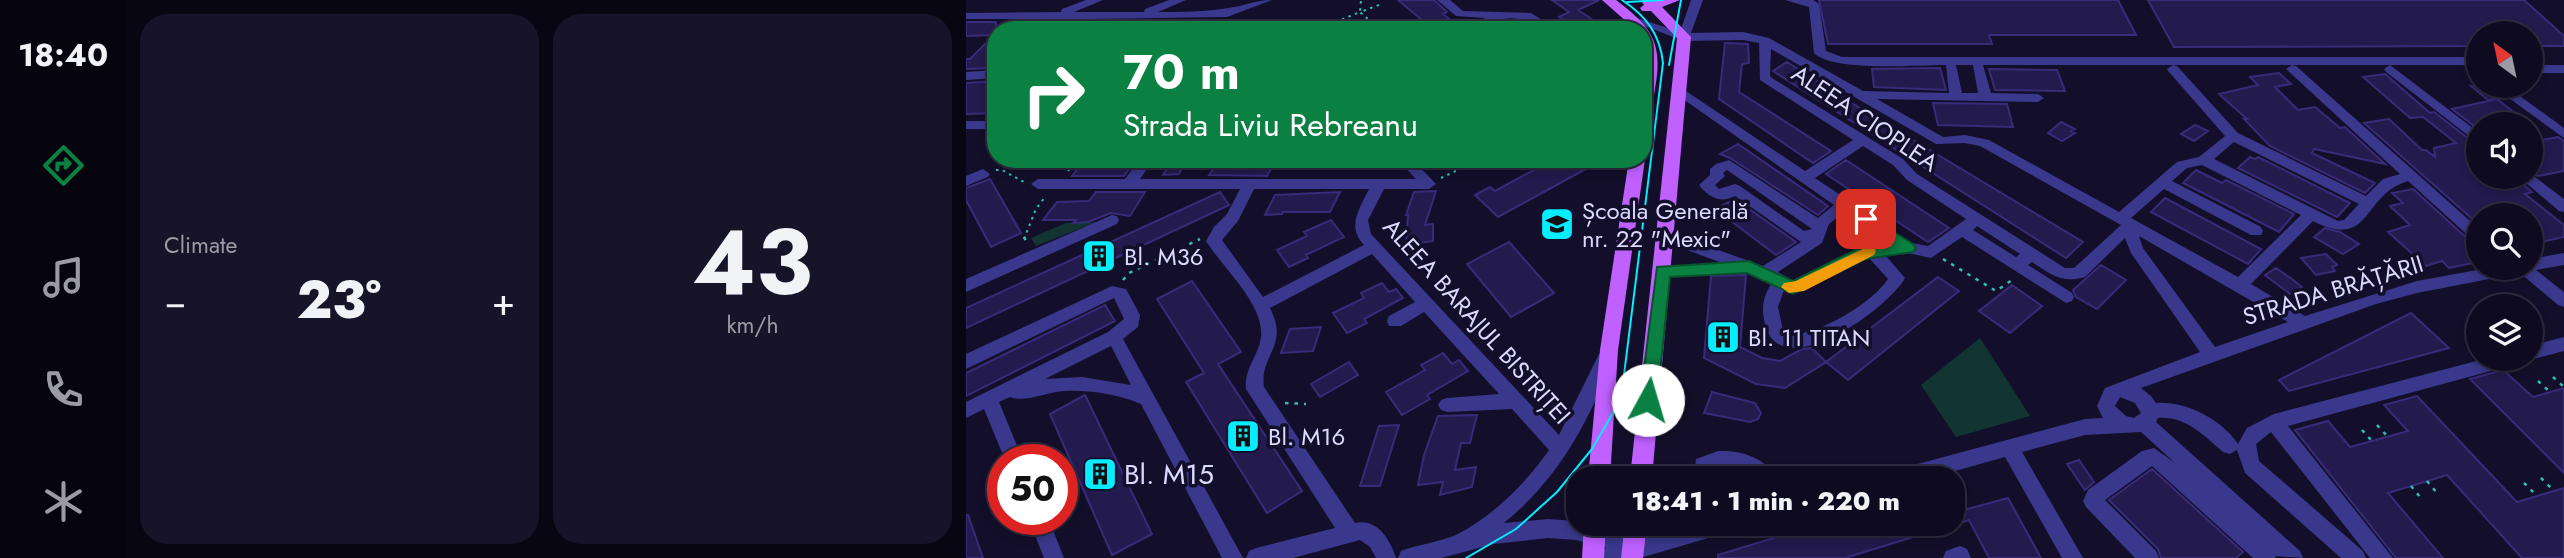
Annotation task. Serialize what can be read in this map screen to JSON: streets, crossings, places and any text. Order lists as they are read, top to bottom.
{
  "streets": {
    "street": ["ALEEA CIOPLEA", "STRADA BRĂȚĂRII", "ALEEA BARAJUL BISTRIȚEI"]
  },
  "places": {
    "school or university": ["Școala Generală nr. 22 \"Mexic\""],
    "building": [
      "Bl. M36",
      "Bl. 11 TITAN",
      "Bl. M16",
      "Bl. M15"
    ]
  },
  "north": "top left",
  "page": {
    "tabs": "18:40",
    "tile": [
      "Climate",
      ["43", "km/h"]
    ],
    "turn": ["70 m", "Strada Liviu Rebreanu"],
    "heat": ["−", "23°", "+"],
    "limit": "50",
    "trip": "18:41 · 1 min · 220 m"
  }
}
